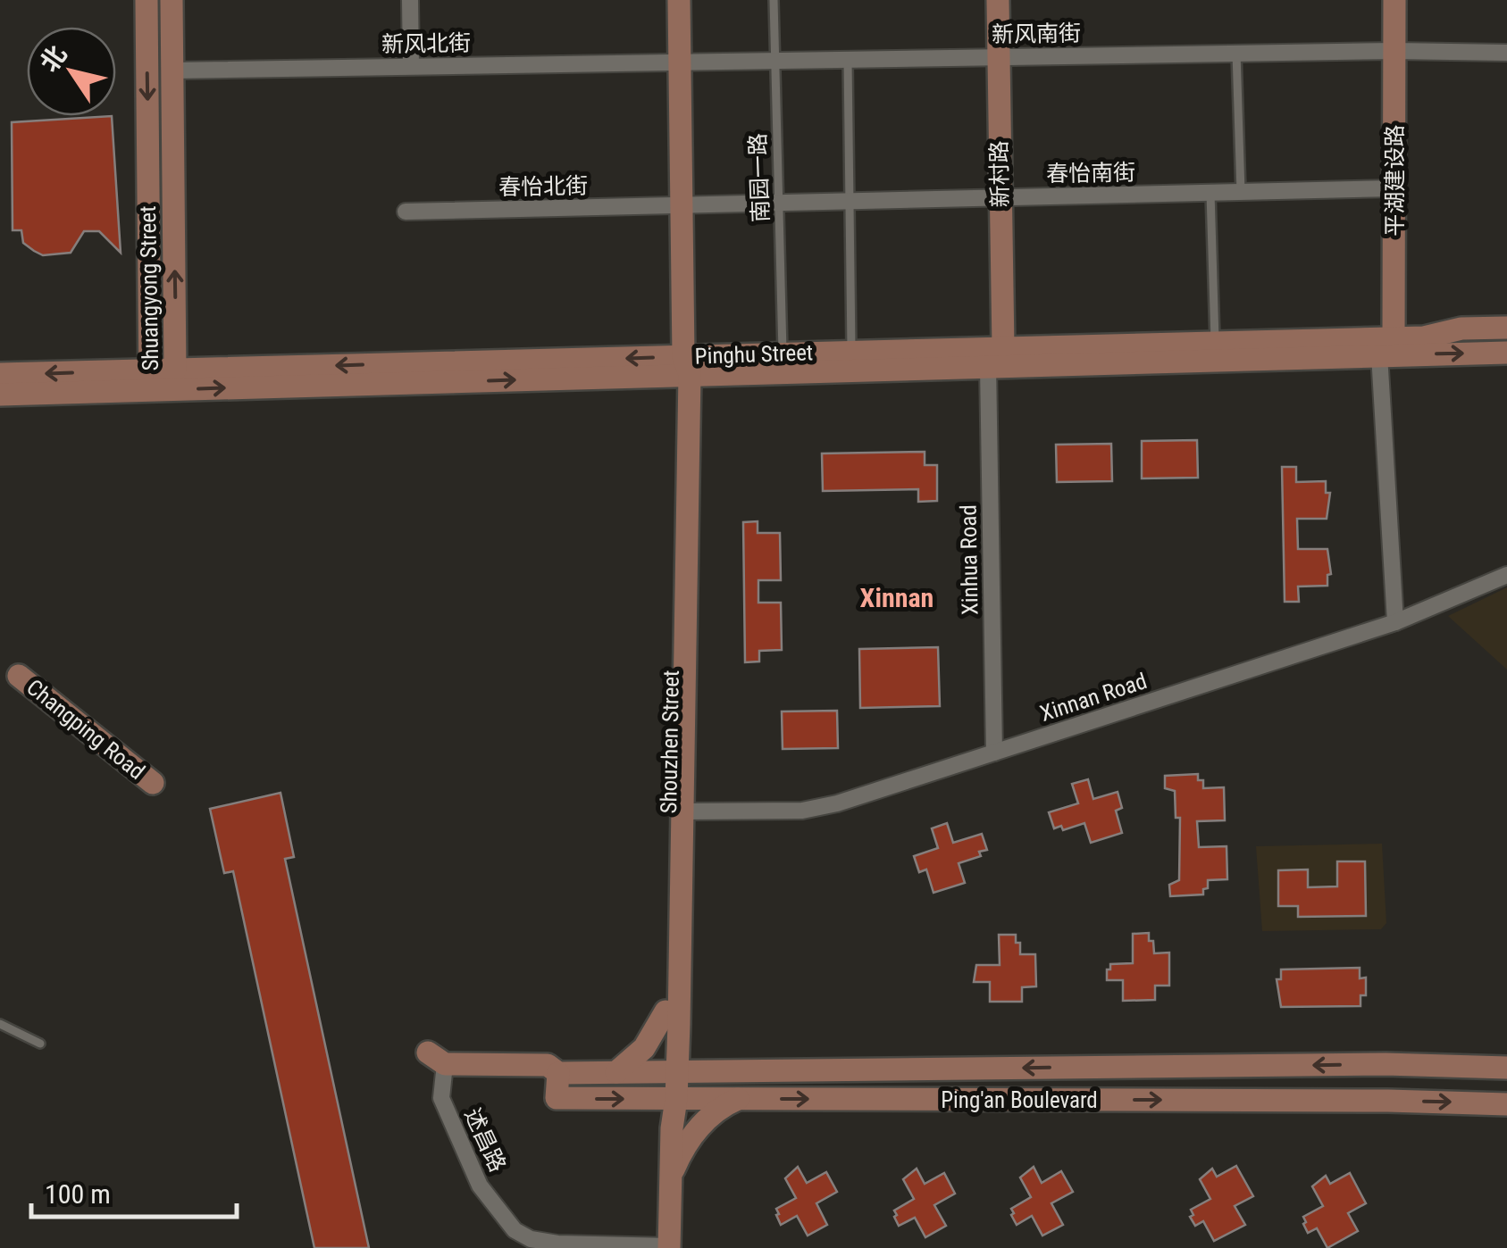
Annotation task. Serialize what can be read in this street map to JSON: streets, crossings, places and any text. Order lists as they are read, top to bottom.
{
  "streets": {
    "street": [
      "新风南街",
      "新风北街",
      "春怡南街",
      "新村路",
      "平湖建设路",
      "春怡北街",
      "Shuangyong Street",
      "Pinghu Street",
      "Xinhua Road",
      "Xinnan Road",
      "Changping Road",
      "Shouzhen Street",
      "Ping'an Boulevard",
      "述昌路"
    ],
    "lane": ["南园一路"]
  },
  "crossings": [
    ["新风南街", "新风北街"],
    ["新风南街", "新村路"],
    ["新风南街", "南园一路"],
    ["新风南街", "平湖建设路"],
    ["新风南街", "Shouzhen Street"],
    ["新风北街", "Shuangyong Street"],
    ["新风北街", "Shouzhen Street"],
    ["春怡南街", "新村路"],
    ["春怡南街", "南园一路"],
    ["春怡南街", "平湖建设路"],
    ["春怡南街", "春怡北街"],
    ["春怡南街", "Shouzhen Street"],
    ["新村路", "Pinghu Street"],
    ["新村路", "Xinhua Road"],
    ["南园一路", "Pinghu Street"],
    ["平湖建设路", "Pinghu Street"],
    ["春怡北街", "Shouzhen Street"],
    ["Shuangyong Street", "Pinghu Street"],
    ["Pinghu Street", "Xinhua Road"],
    ["Pinghu Street", "Shouzhen Street"],
    ["Xinhua Road", "Xinnan Road"],
    ["Xinnan Road", "Shouzhen Street"],
    ["Shouzhen Street", "Ping'an Boulevard"],
    ["Shouzhen Street", "述昌路"],
    ["Ping'an Boulevard", "述昌路"]
  ],
  "districts": ["Xinnan"],
  "scale_bar": "100 m",
  "north": "top left"
}
